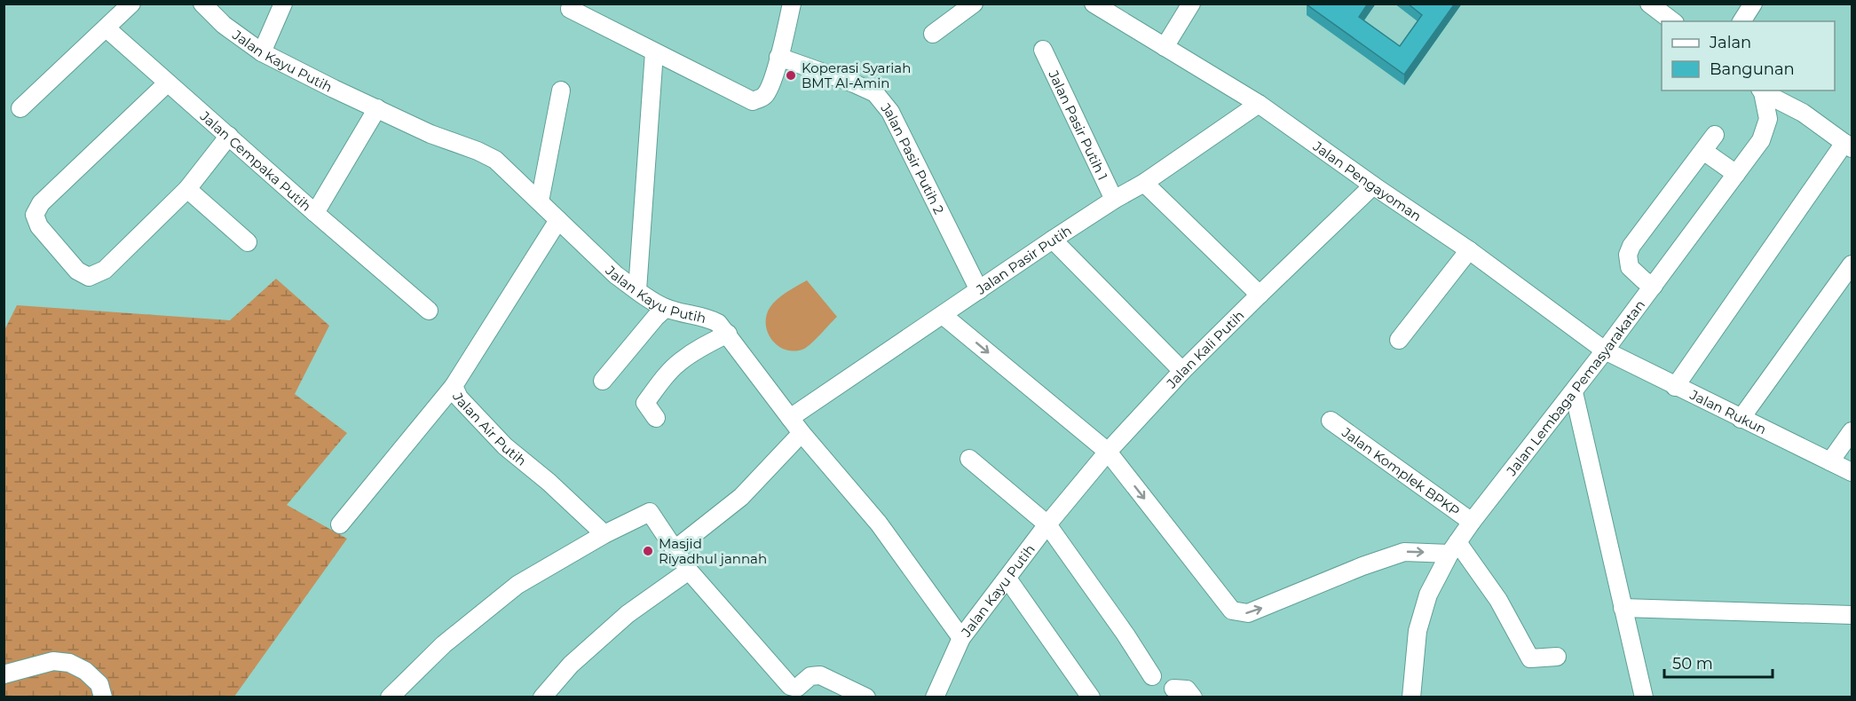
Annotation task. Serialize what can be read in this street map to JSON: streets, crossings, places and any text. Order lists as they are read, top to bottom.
{
  "streets": {
    "street": [
      "Jalan Kayu Putih",
      "Jalan Pasir Putih 1",
      "Jalan Pasir Putih 2",
      "Jalan Cempaka Putih",
      "Jalan Pengayoman",
      "Jalan Pasir Putih",
      "Jalan Kali Putih",
      "Jalan Lembaga Pemasyarakatan",
      "Jalan Rukun",
      "Jalan Air Putih",
      "Jalan Komplek BPKP"
    ]
  },
  "crossings": [
    ["Jalan Kayu Putih", "Jalan Cempaka Putih"],
    ["Jalan Kayu Putih", "Jalan Pasir Putih"],
    ["Jalan Kayu Putih", "Jalan Kali Putih"],
    ["Jalan Kayu Putih", "Jalan Air Putih"],
    ["Jalan Pasir Putih 1", "Jalan Pasir Putih"],
    ["Jalan Pasir Putih 2", "Jalan Pasir Putih"],
    ["Jalan Pengayoman", "Jalan Pasir Putih"],
    ["Jalan Pengayoman", "Jalan Kali Putih"],
    ["Jalan Pengayoman", "Jalan Lembaga Pemasyarakatan"],
    ["Jalan Pengayoman", "Jalan Rukun"],
    ["Jalan Lembaga Pemasyarakatan", "Jalan Rukun"],
    ["Jalan Lembaga Pemasyarakatan", "Jalan Komplek BPKP"]
  ],
  "places": ["Koperasi Syariah BMT Al-Amin", "Masjid Riyadhul jannah"],
  "legend": ["Jalan", "Bangunan"],
  "scale_bar": "50 m"
}
